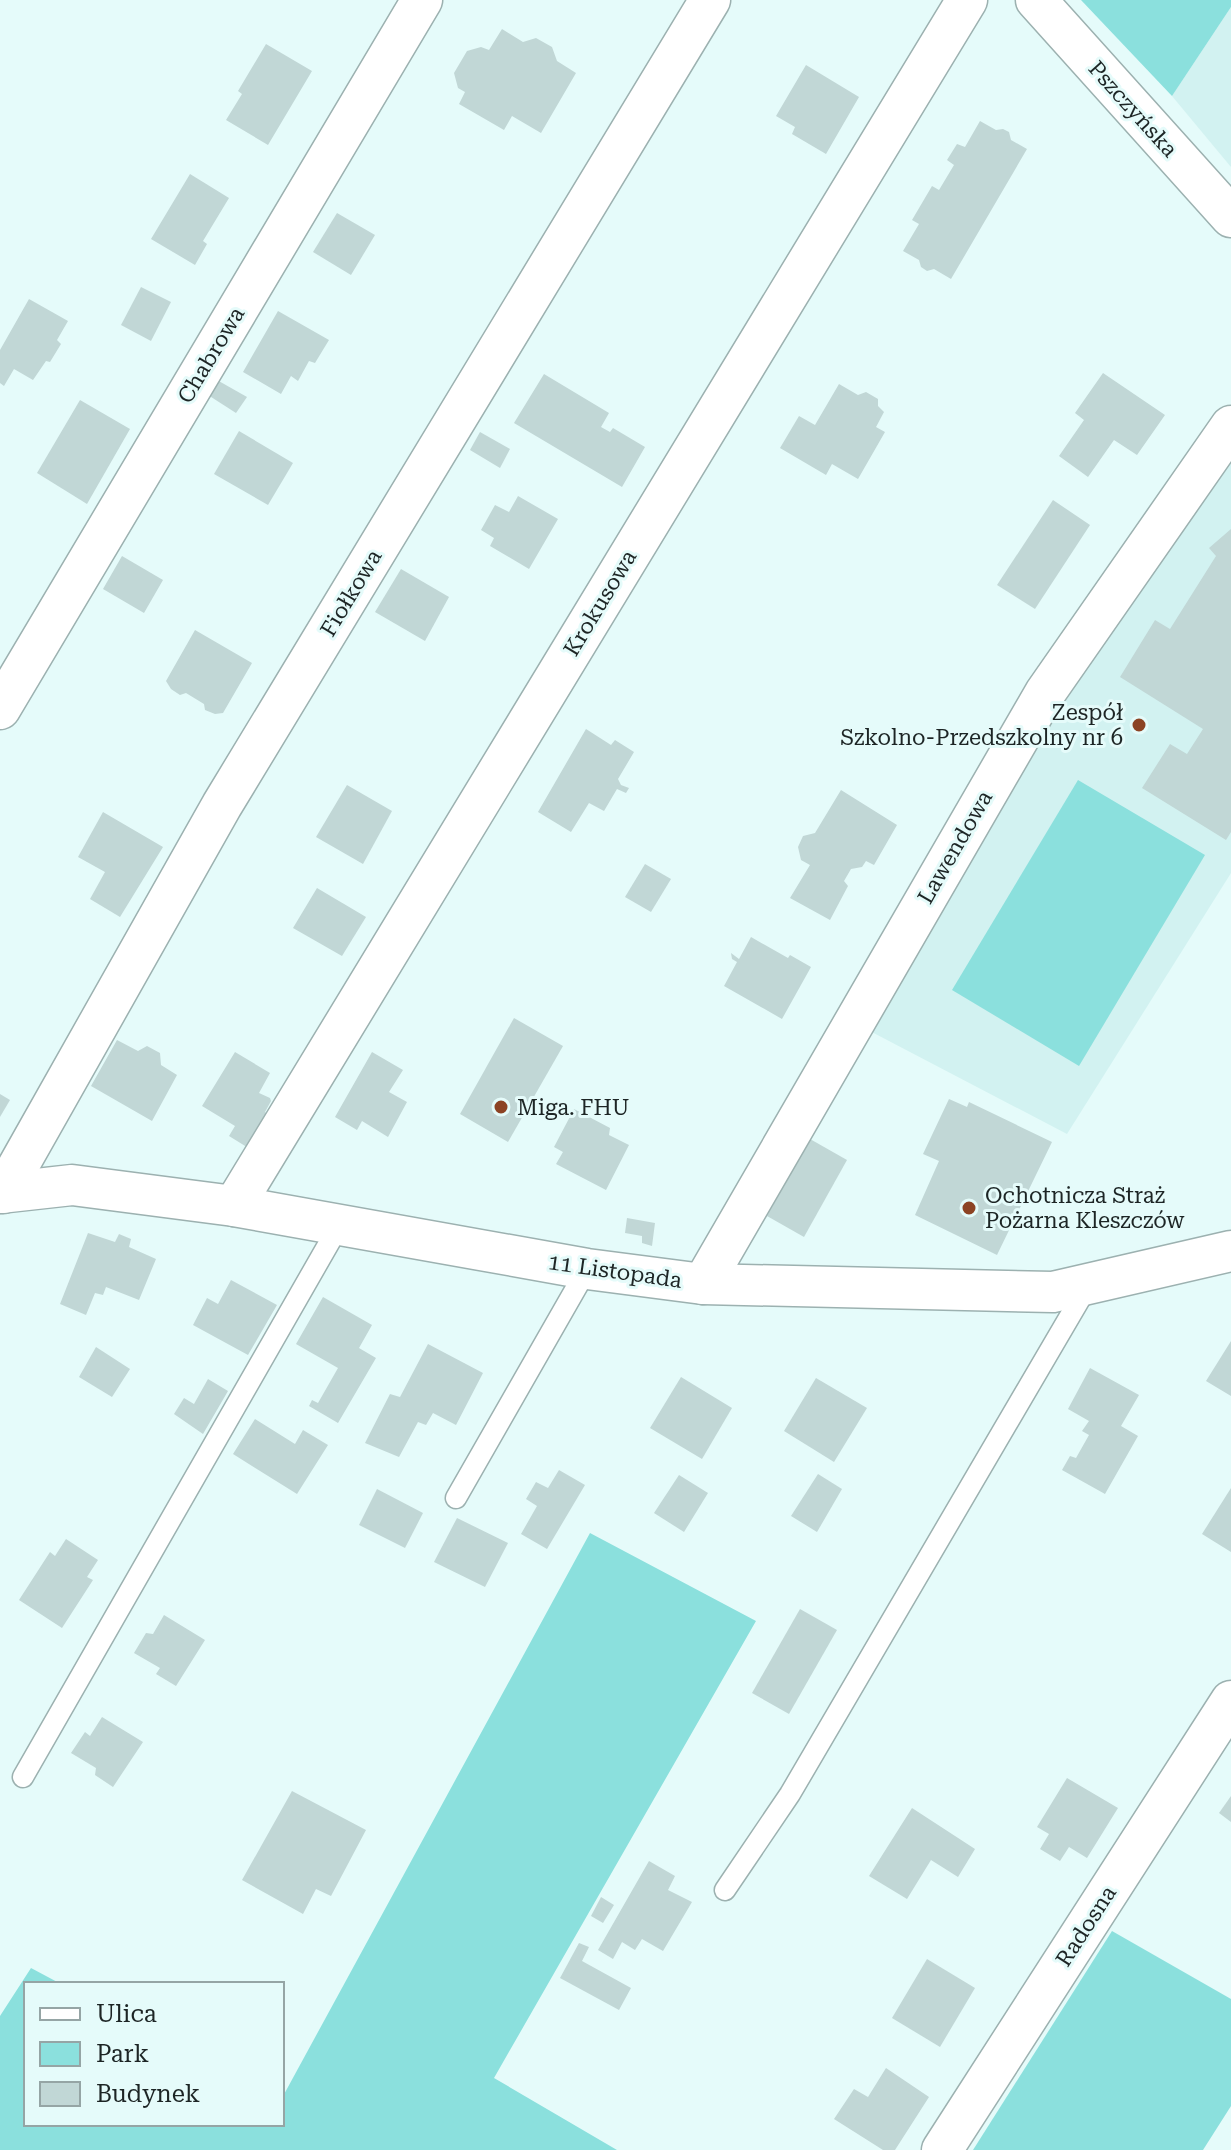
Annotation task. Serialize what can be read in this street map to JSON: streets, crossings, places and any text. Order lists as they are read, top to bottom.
{
  "streets": {
    "street": [
      "Pszczyńska",
      "Chabrowa",
      "Fiołkowa",
      "Krokusowa",
      "Lawendowa",
      "11 Listopada",
      "Radosna"
    ]
  },
  "crossings": [
    ["Fiołkowa", "11 Listopada"],
    ["Krokusowa", "11 Listopada"],
    ["Lawendowa", "11 Listopada"]
  ],
  "places": ["Zespół Szkolno-Przedszkolny nr 6", "Miga. FHU", "Ochotnicza Straż Pożarna Kleszczów"],
  "legend": ["Ulica", "Park", "Budynek"]
}
